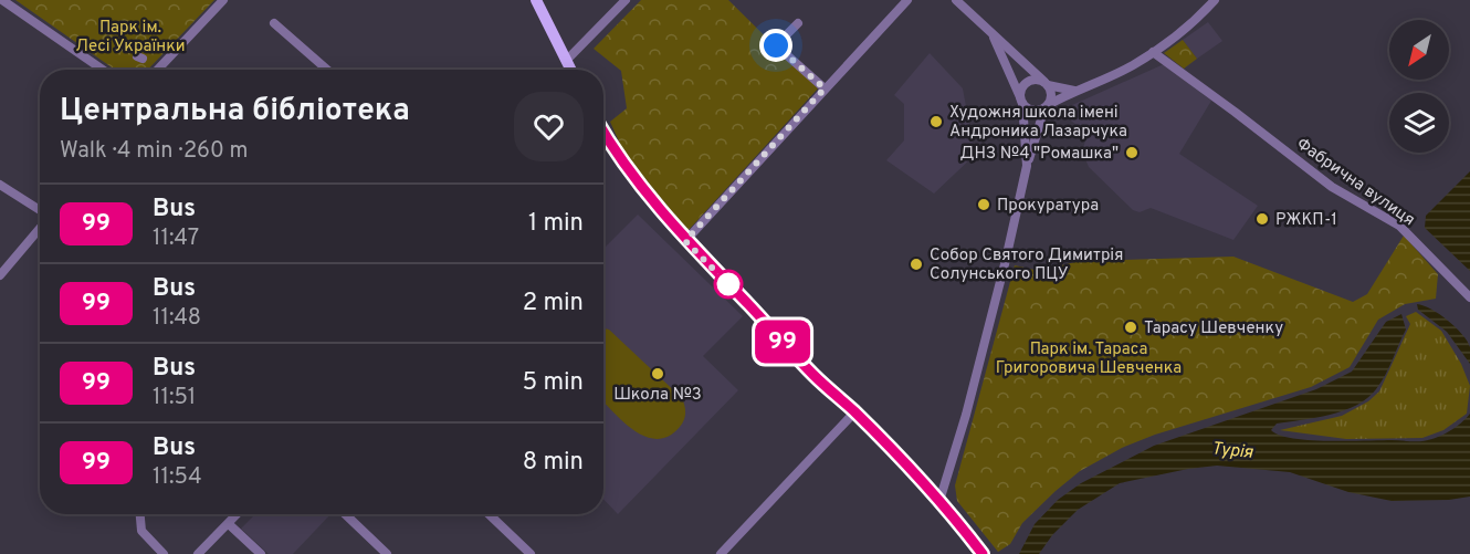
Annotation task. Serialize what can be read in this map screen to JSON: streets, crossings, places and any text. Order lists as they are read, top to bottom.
{
  "streets": {
    "street": ["Фабрична вулиця"]
  },
  "water": ["Турія"],
  "parks": ["Парк ім. Лесі Українки", "Парк ім. Тараса Григоровича Шевченка"],
  "places": [
    "Художня школа імені Андроника Лазарчука",
    "ДНЗ №4 \"Ромашка\"",
    "Прокуратура",
    "РЖКП-1",
    "Собор Святого Димитрія Солунського ПЦУ",
    "Тарасу Шевченку",
    "Школа №3"
  ],
  "lines": ["bus line 99"],
  "north": "bottom left",
  "page": {
    "on_map": "99",
    "heading": ["Центральна бібліотека", "Walk · 4 min · 260 m"],
    "list": [
      {
        "mark": "99",
        "name": "Bus",
        "note": "11:47",
        "value": "1 min"
      },
      {
        "mark": "99",
        "name": "Bus",
        "note": "11:48",
        "value": "2 min"
      },
      {
        "mark": "99",
        "name": "Bus",
        "note": "11:51",
        "value": "5 min"
      },
      {
        "mark": "99",
        "name": "Bus",
        "note": "11:54",
        "value": "8 min"
      }
    ]
  }
}
